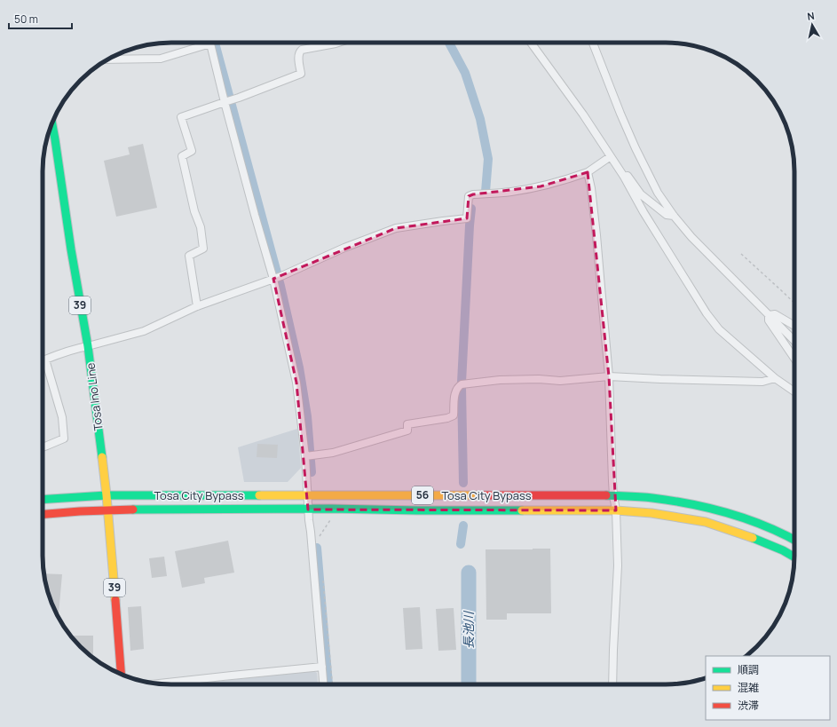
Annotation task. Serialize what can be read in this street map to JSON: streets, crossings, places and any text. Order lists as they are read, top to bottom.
{
  "streets": {
    "main road": [
      "39",
      "Tosa Ino Line",
      "Tosa City Bypass",
      "56"
    ]
  },
  "crossings": [
    ["Tosa Ino Line", "Tosa City Bypass"]
  ],
  "water": ["長池川"],
  "legend": ["順調", "混雑", "渋滞"],
  "scale_bar": "50 m",
  "north": "top"
}
